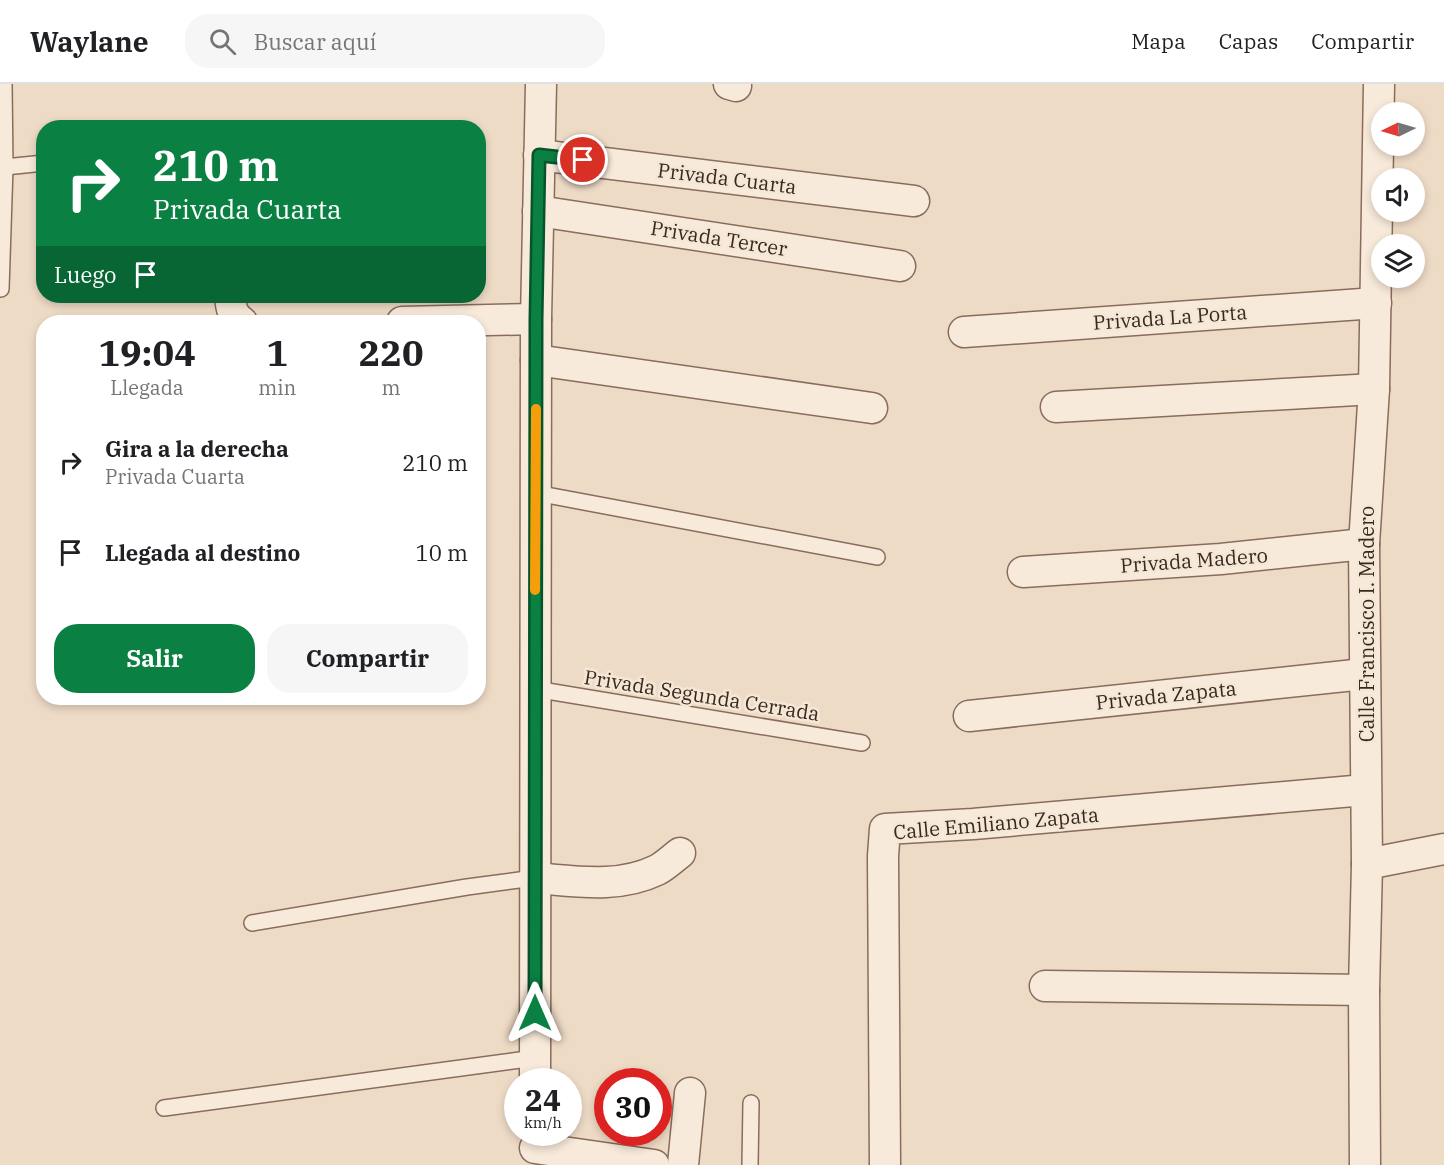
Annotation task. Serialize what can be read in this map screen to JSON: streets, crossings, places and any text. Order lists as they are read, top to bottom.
{
  "streets": {
    "street": [
      "Privada Cuarta",
      "Privada Tercer",
      "Privada La Porta",
      "Privada Madero",
      "Calle Francisco I. Madero",
      "Privada Zapata",
      "Calle Emiliano Zapata"
    ],
    "lane": ["Privada Segunda Cerrada"]
  },
  "crossings": [
    ["Privada La Porta", "Calle Francisco I. Madero"],
    ["Privada Madero", "Calle Francisco I. Madero"],
    ["Calle Francisco I. Madero", "Privada Zapata"],
    ["Calle Francisco I. Madero", "Calle Emiliano Zapata"]
  ],
  "north": "left",
  "page": {
    "header": "Waylane",
    "search": "Buscar aquí",
    "nav": ["Mapa", "Capas", "Compartir"],
    "turn": ["210 m", "Privada Cuarta"],
    "then": "Luego",
    "eta": [
      "19:04",
      "Llegada",
      "1",
      "min",
      "220",
      "m"
    ],
    "list": [
      {
        "name": "Gira a la derecha",
        "note": "Privada Cuarta",
        "value": "210 m"
      },
      {
        "name": "Llegada al destino",
        "value": "10 m"
      }
    ],
    "buttons": ["Salir", "Compartir"],
    "speed": "24 km/h",
    "limit": "30"
  }
}
